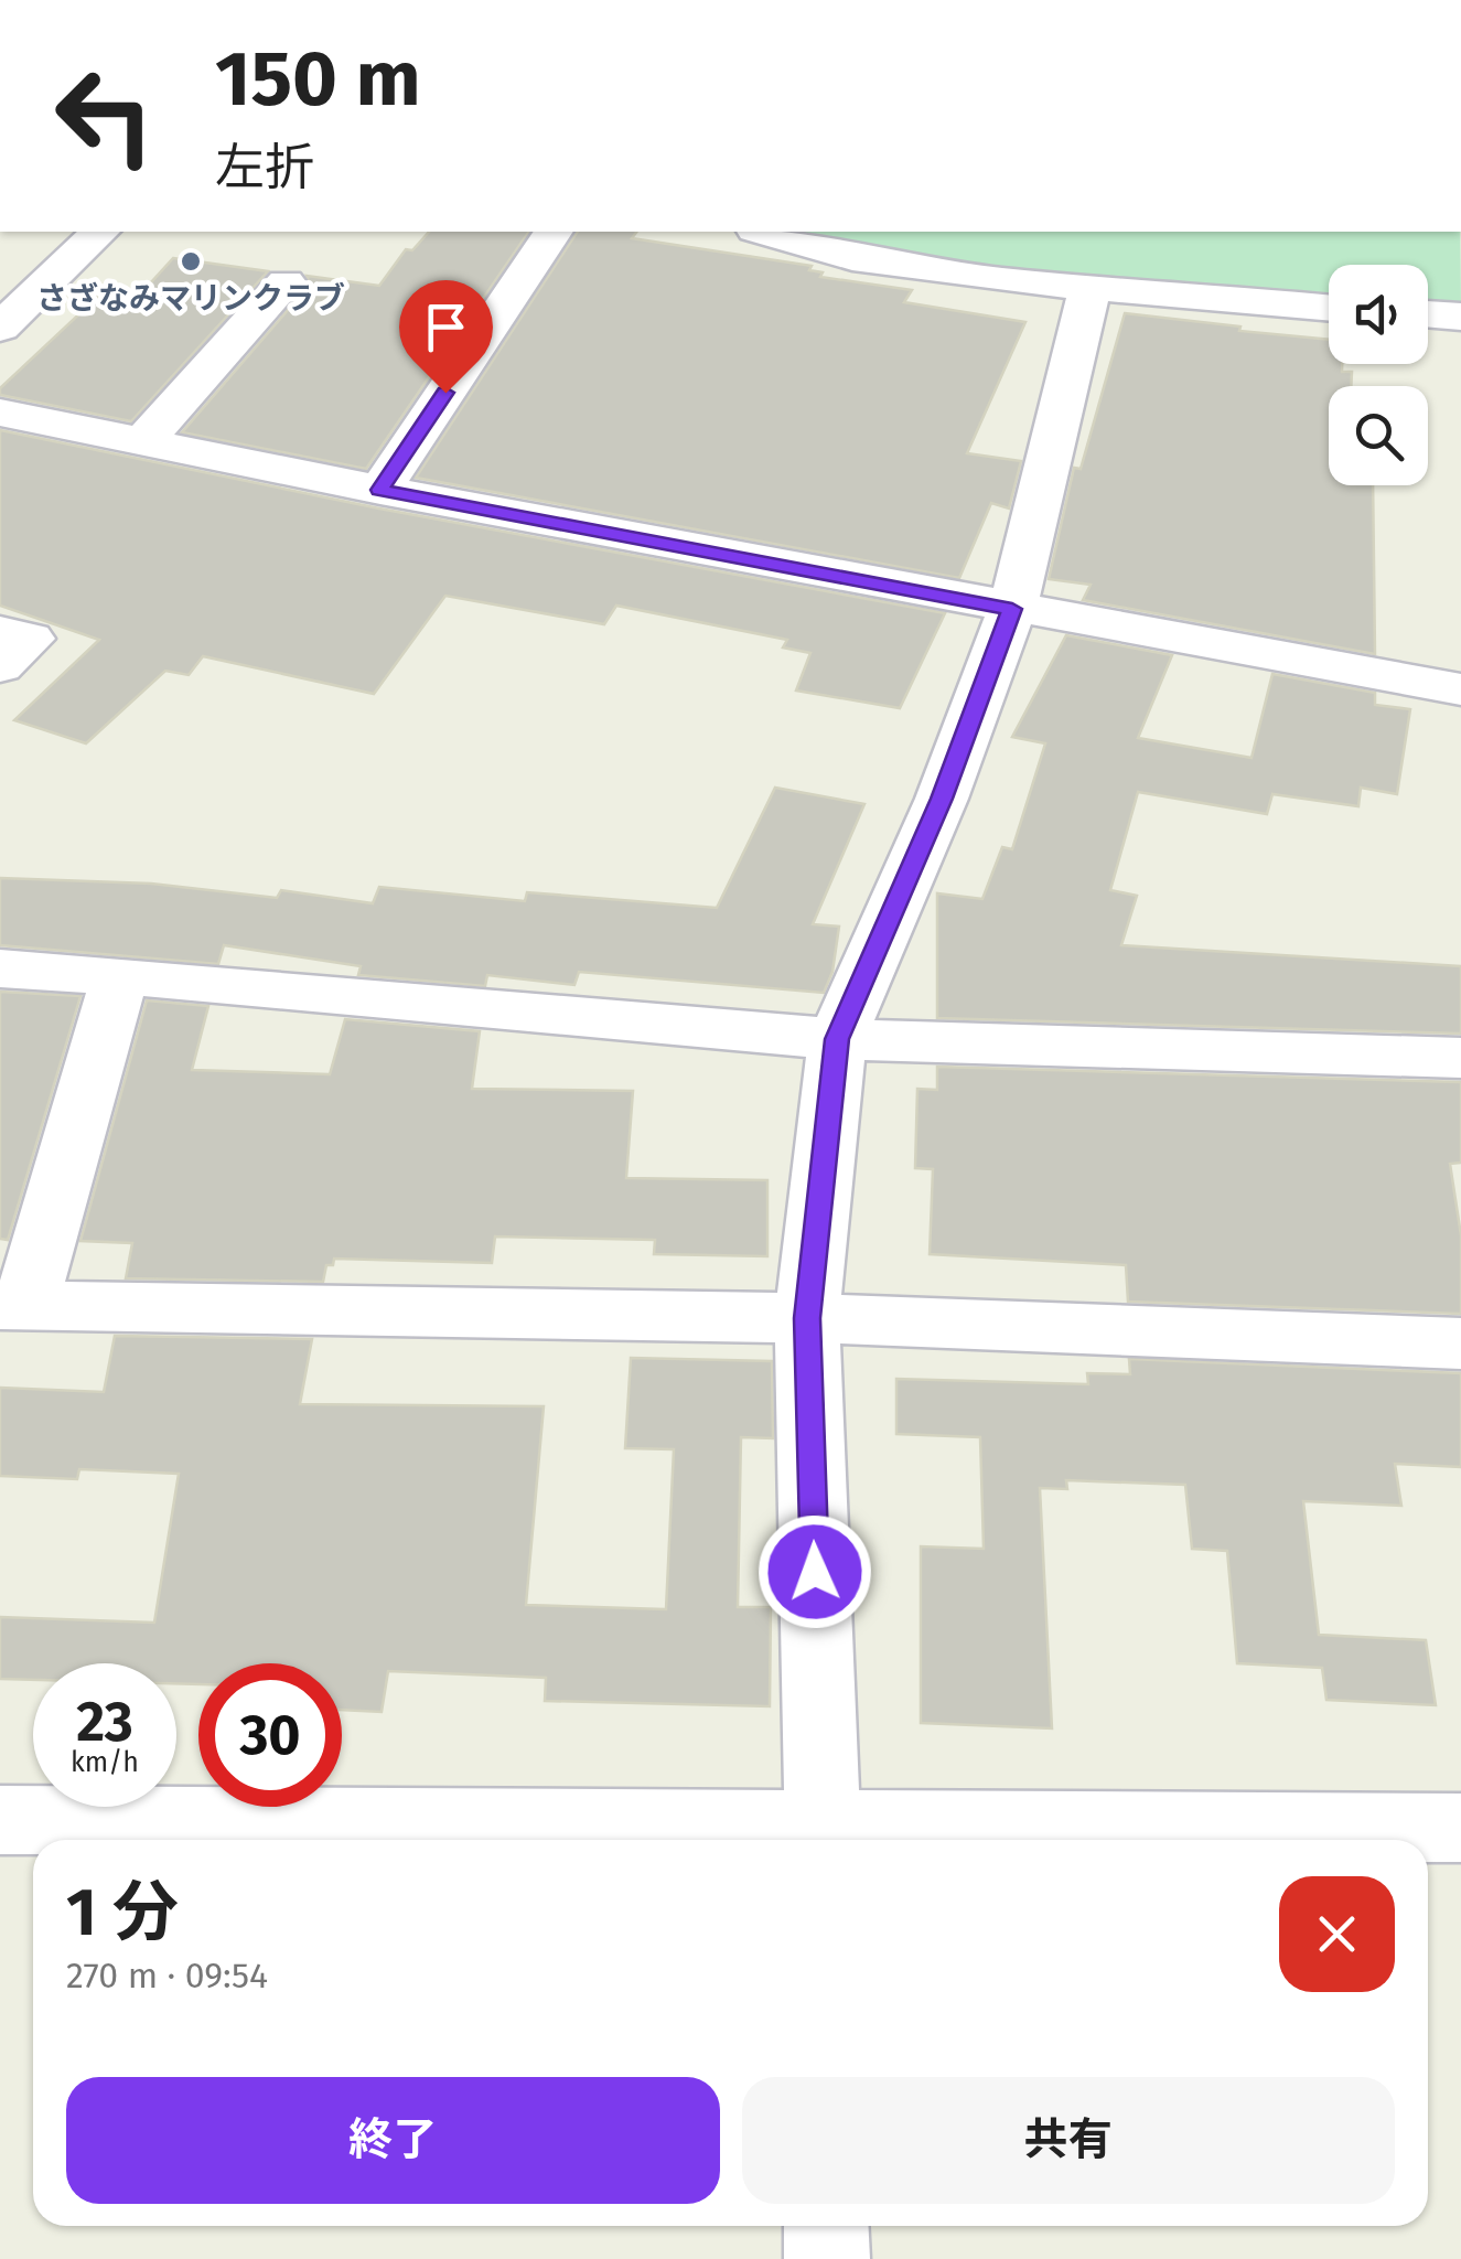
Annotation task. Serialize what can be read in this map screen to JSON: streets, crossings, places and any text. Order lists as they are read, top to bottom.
{
  "places": ["さざなみマリンクラブ"],
  "page": {
    "turn": ["150 m", "左折"],
    "speed": "23 km/h",
    "limit": "30",
    "heading": ["1 分", "270 m · 09:54"],
    "buttons": ["終了", "共有"]
  }
}
